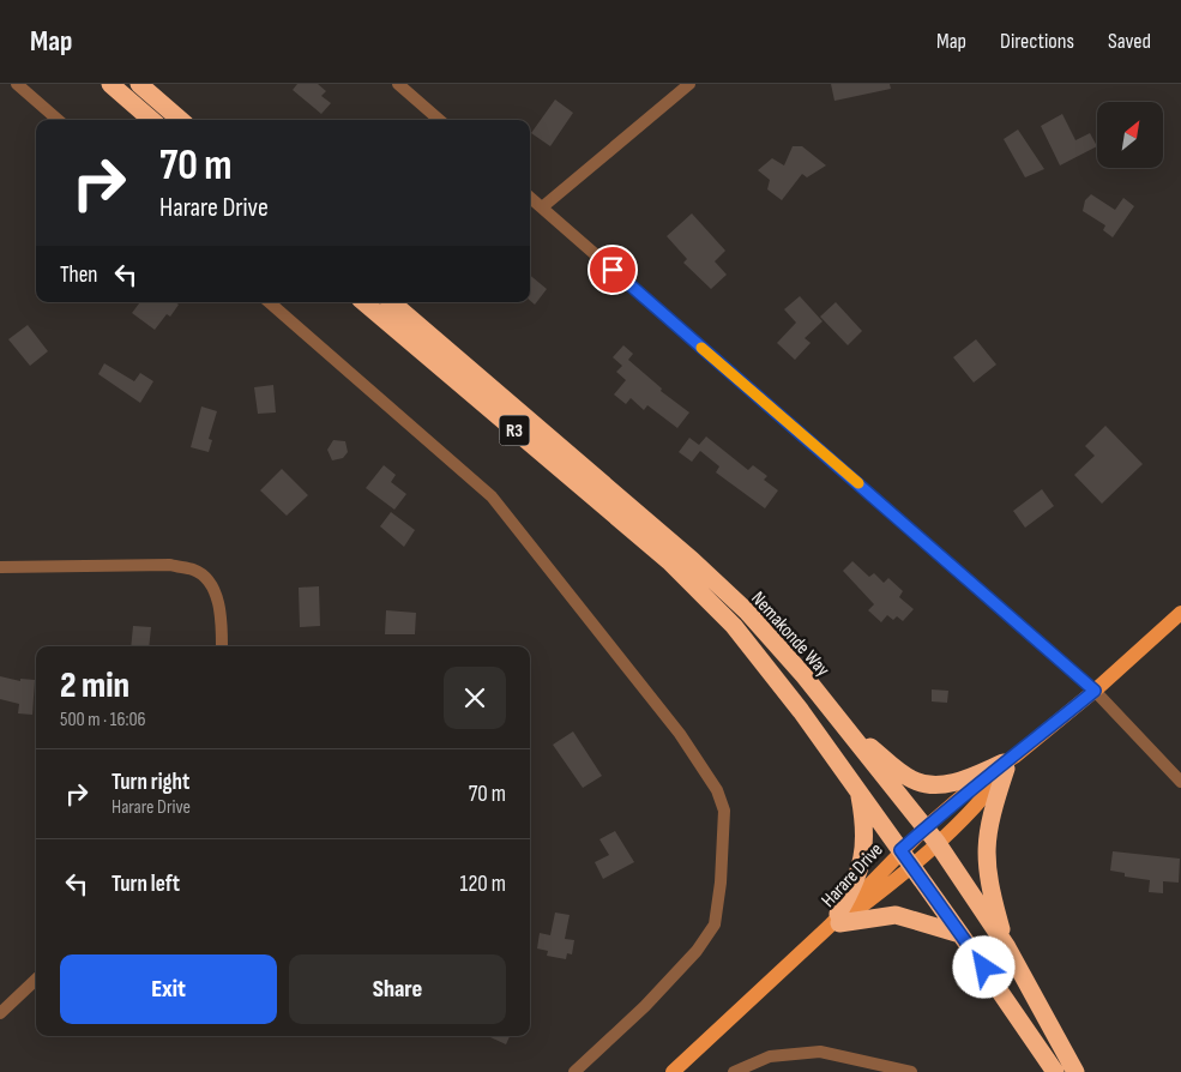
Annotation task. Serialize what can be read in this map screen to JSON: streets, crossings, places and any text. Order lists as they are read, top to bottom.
{
  "streets": {
    "highway": ["R3", "Nemakonde Way"],
    "main road": ["Harare Drive"]
  },
  "crossings": [
    ["R3", "Nemakonde Way"],
    ["R3", "Harare Drive"],
    ["Nemakonde Way", "Harare Drive"]
  ],
  "north": "top right",
  "page": {
    "header": "Map",
    "nav": ["Map", "Directions", "Saved"],
    "turn": ["70 m", "Harare Drive"],
    "then": "Then",
    "heading": ["2 min", "500 m · 16:06"],
    "list": [
      {
        "name": "Turn right",
        "note": "Harare Drive",
        "value": "70 m"
      },
      {
        "name": "Turn left",
        "value": "120 m"
      }
    ],
    "buttons": ["Exit", "Share"]
  }
}
